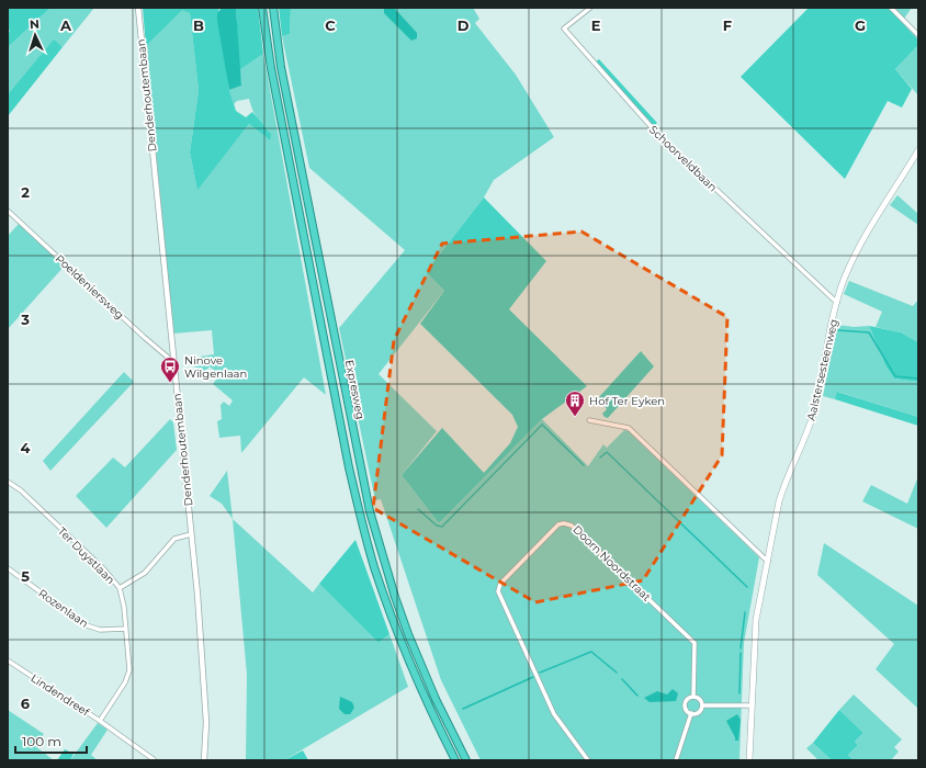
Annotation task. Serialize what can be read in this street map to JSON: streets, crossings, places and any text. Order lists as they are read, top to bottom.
{
  "streets": {
    "highway": ["Expresweg"],
    "main road": ["Aalstersesteenweg"],
    "street": [
      "Denderhoutembaan",
      "Schoorveldbaan",
      "Poeldeniersweg",
      "Ter Duystlaan",
      "Doorn Noordstraat",
      "Rozenlaan",
      "Lindendreef"
    ]
  },
  "crossings": [
    ["Denderhoutembaan", "Poeldeniersweg"],
    ["Schoorveldbaan", "Aalstersesteenweg"],
    ["Ter Duystlaan", "Rozenlaan"],
    ["Ter Duystlaan", "Lindendreef"]
  ],
  "places": {
    "bus stop": ["Ninove Wilgenlaan"],
    "building": ["Hof Ter Eyken"]
  },
  "scale_bar": "100 m",
  "north": "top",
  "grid": {
    "columns": [
      "A",
      "B",
      "C",
      "D",
      "E",
      "F",
      "G"
    ],
    "rows": [
      "2",
      "3",
      "4",
      "5",
      "6"
    ]
  }
}
